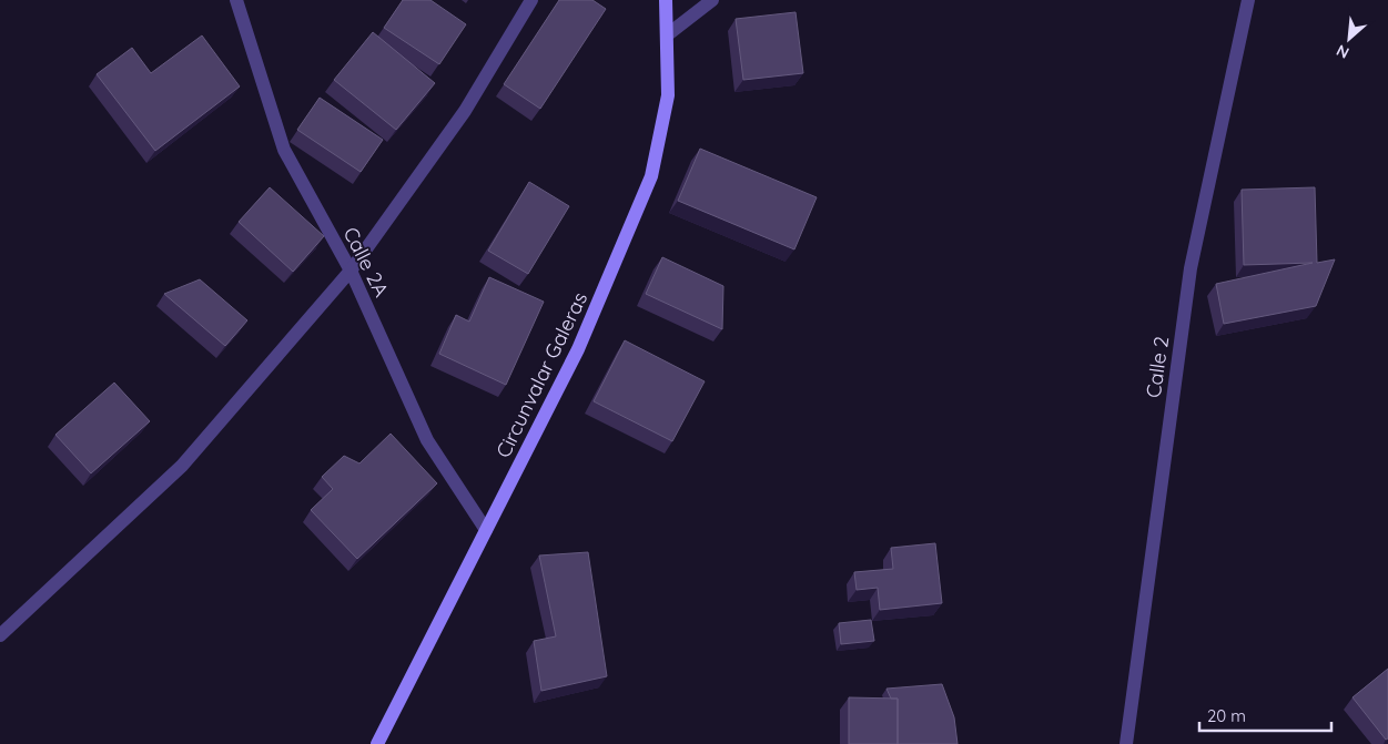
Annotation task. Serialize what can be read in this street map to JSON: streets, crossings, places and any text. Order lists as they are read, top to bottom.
{
  "streets": {
    "main road": ["Circunvalar Galeras"],
    "street": ["Calle 2A", "Calle 2"]
  },
  "crossings": [
    ["Calle 2A", "Circunvalar Galeras"]
  ],
  "scale_bar": "20 m",
  "north": "bottom left"
}
